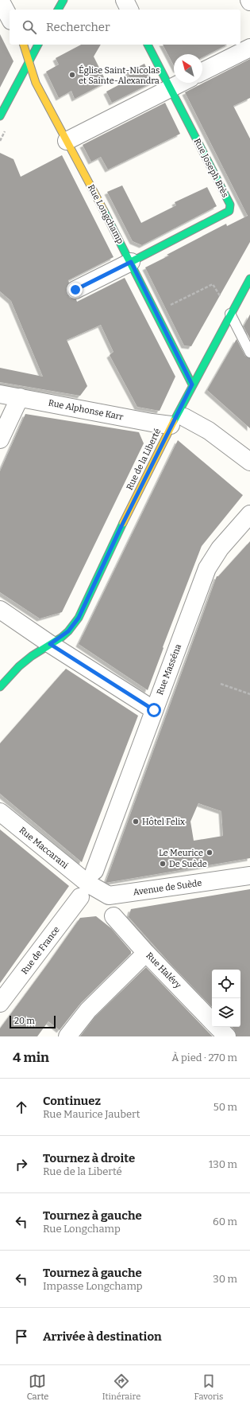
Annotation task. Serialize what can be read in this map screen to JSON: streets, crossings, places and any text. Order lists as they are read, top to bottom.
{
  "streets": {
    "street": [
      "Rue Joseph Brès",
      "Rue Longchamp",
      "Rue Alphonse Karr",
      "Rue de la Liberté",
      "Rue Masséna",
      "Rue Maccarani",
      "Avenue de Suède",
      "Rue de France",
      "Rue Halévy"
    ]
  },
  "crossings": [
    ["Rue Joseph Brès", "Rue Longchamp"],
    ["Rue Longchamp", "Rue de la Liberté"],
    ["Rue Alphonse Karr", "Rue de la Liberté"],
    ["Rue Masséna", "Rue Maccarani"],
    ["Rue Masséna", "Avenue de Suède"],
    ["Rue Masséna", "Rue de France"],
    ["Rue Maccarani", "Avenue de Suède"],
    ["Rue Maccarani", "Rue de France"],
    ["Avenue de Suède", "Rue de France"]
  ],
  "places": [
    "Église Saint-Nicolas et Sainte-Alexandra",
    "Hôtel Felix",
    "Le Meurice",
    "De Suède"
  ],
  "scale_bar": "20 m",
  "north": "top left",
  "page": {
    "search": "Rechercher",
    "scale": "20 m",
    "heading": ["4 min", "À pied · 270 m"],
    "list": [
      ["Continuez", "Rue Maurice Jaubert", "50 m"],
      ["Tournez à droite", "Rue de la Liberté", "130 m"],
      ["Tournez à gauche", "Rue Longchamp", "60 m"],
      ["Tournez à gauche", "Impasse Longchamp", "30 m"],
      "Arrivée à destination"
    ],
    "nav": ["Carte", "Itinéraire", "Favoris"]
  }
}
